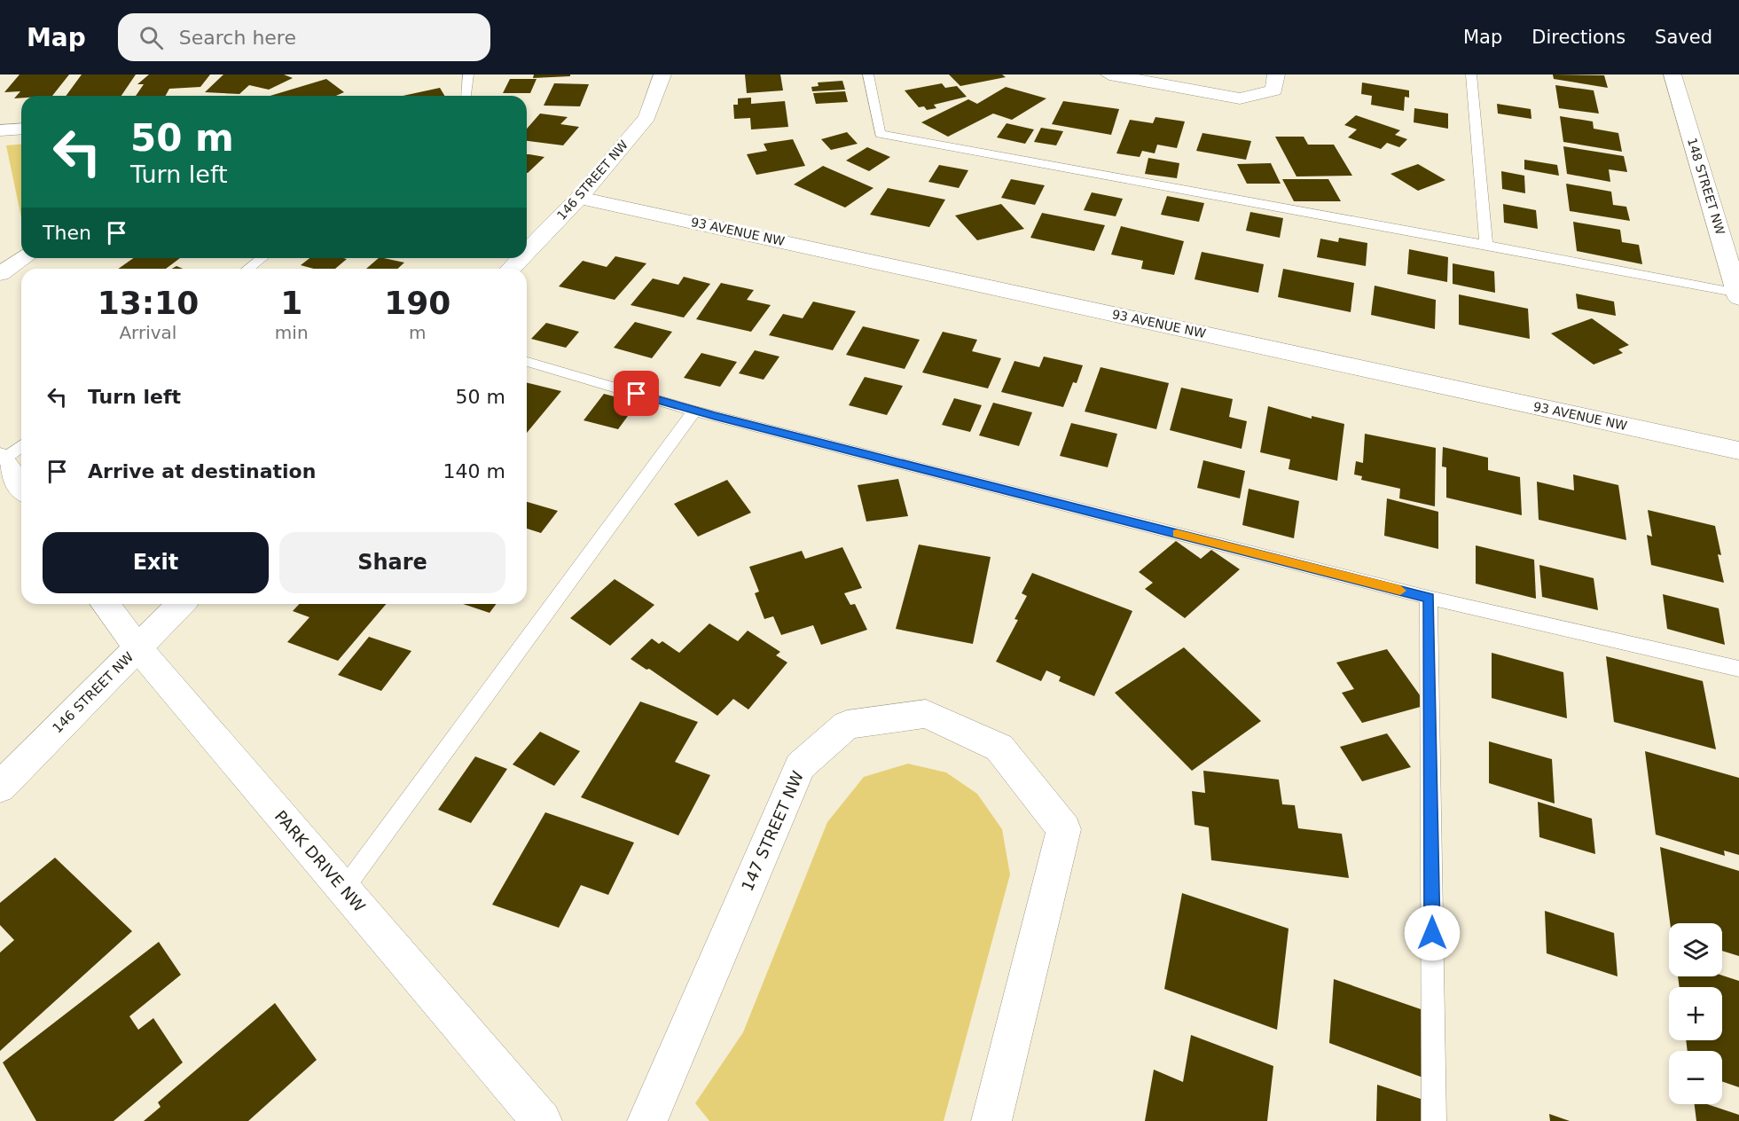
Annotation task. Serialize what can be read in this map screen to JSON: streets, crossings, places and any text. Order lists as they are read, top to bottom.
{
  "streets": {
    "street": [
      "146 STREET NW",
      "148 STREET NW",
      "93 AVENUE NW",
      "147 STREET NW",
      "PARK DRIVE NW"
    ]
  },
  "crossings": [
    ["146 STREET NW", "93 AVENUE NW"],
    ["146 STREET NW", "PARK DRIVE NW"]
  ],
  "page": {
    "header": "Map",
    "search": "Search here",
    "nav": ["Map", "Directions", "Saved"],
    "turn": ["50 m", "Turn left"],
    "then": "Then",
    "eta": [
      "13:10",
      "Arrival",
      "1",
      "min",
      "190",
      "m"
    ],
    "list": [
      {
        "name": "Turn left",
        "value": "50 m"
      },
      {
        "name": "Arrive at destination",
        "value": "140 m"
      }
    ],
    "buttons": ["Exit", "Share"],
    "map_buttons": ["+", "−"]
  }
}
